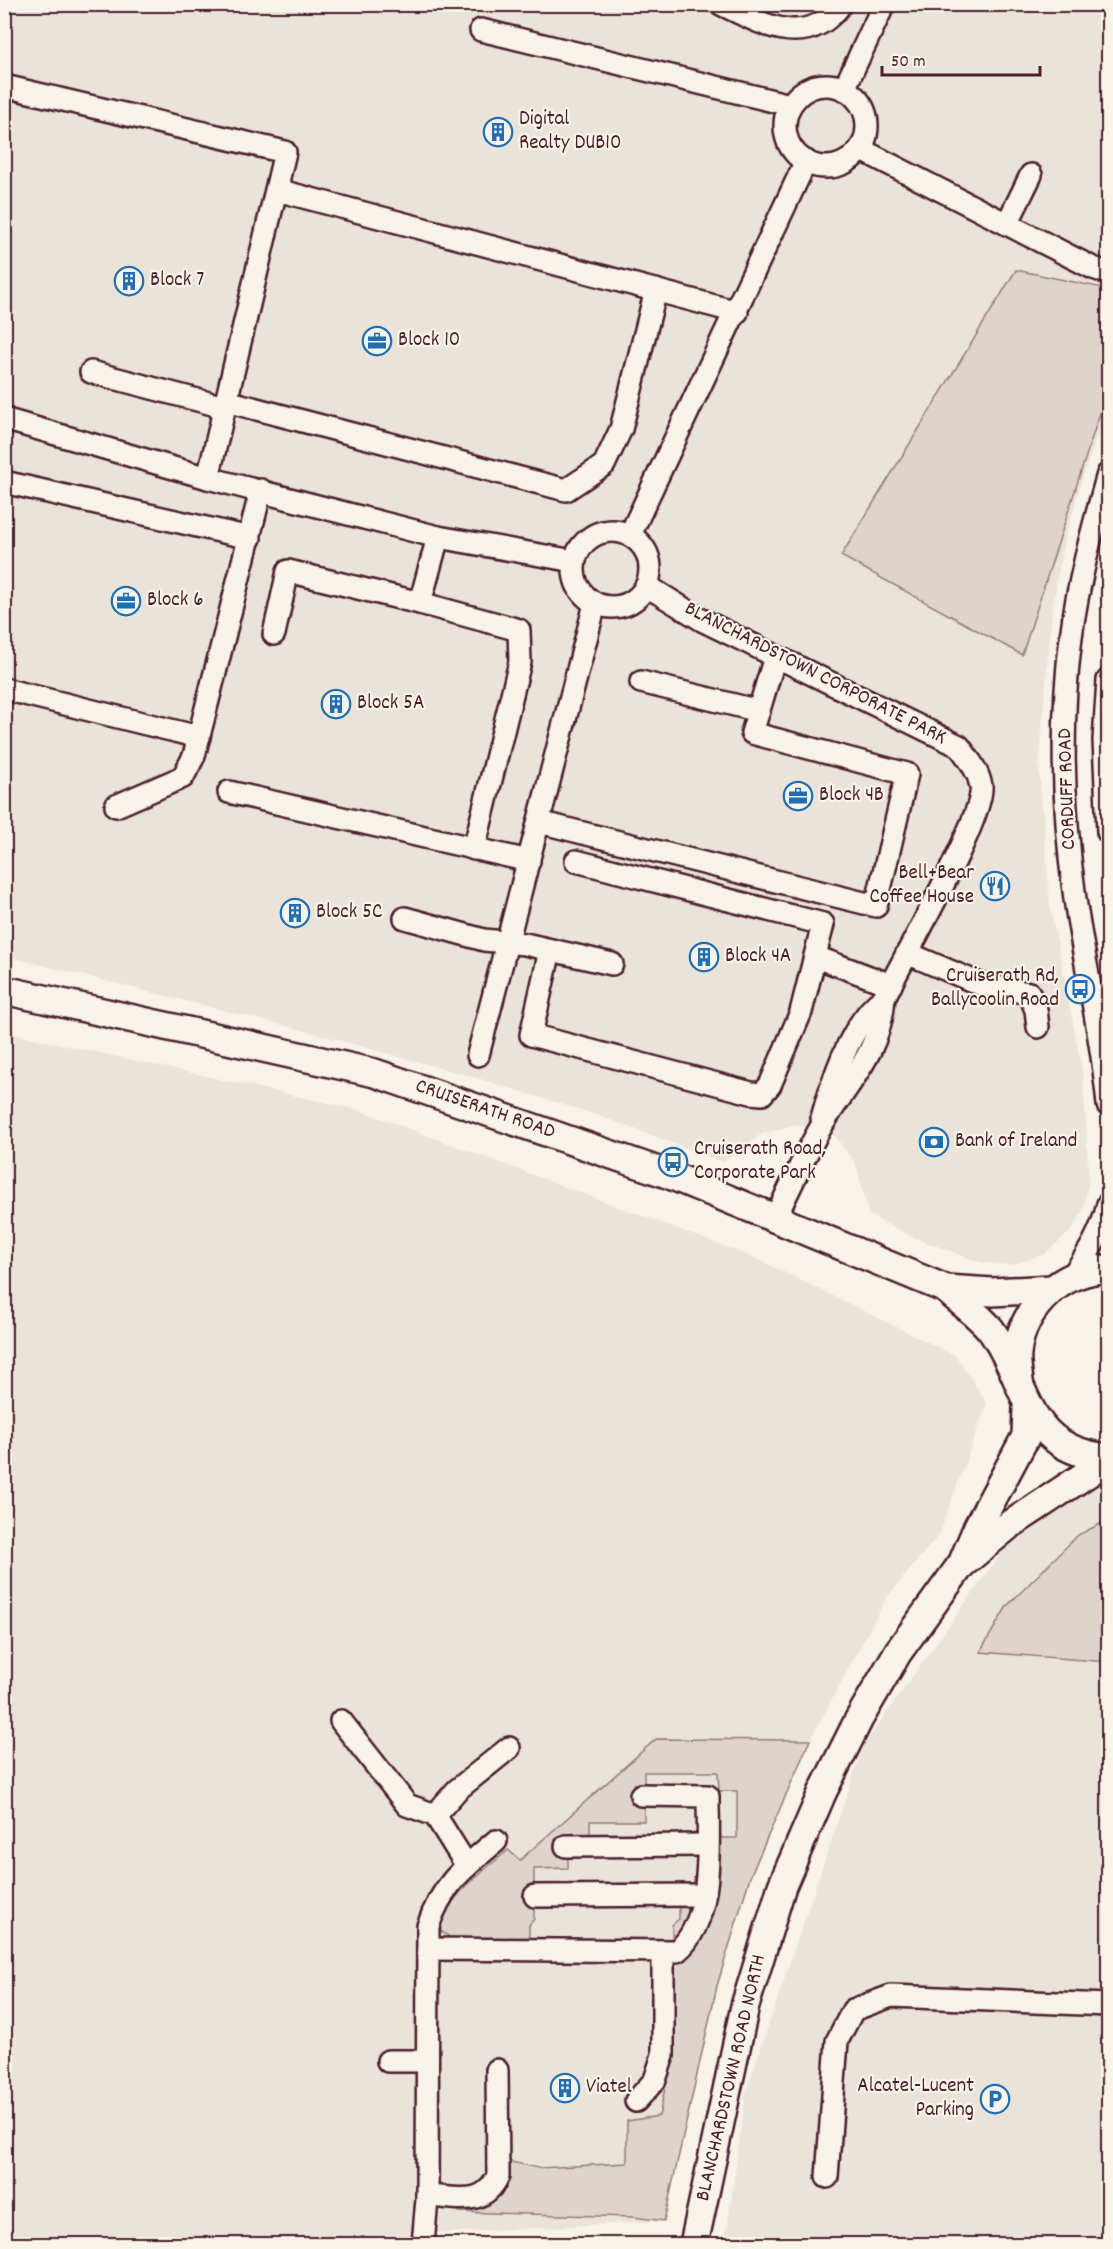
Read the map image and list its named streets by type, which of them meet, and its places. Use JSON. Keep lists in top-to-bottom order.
{
  "streets": {
    "main road": ["CRUISERATH ROAD", "BLANCHARDSTOWN ROAD NORTH"],
    "street": ["BLANCHARDSTOWN CORPORATE PARK", "CORDUFF ROAD"]
  },
  "crossings": [
    ["BLANCHARDSTOWN CORPORATE PARK", "CRUISERATH ROAD"],
    ["CRUISERATH ROAD", "BLANCHARDSTOWN ROAD NORTH"]
  ],
  "places": {
    "building": [
      "Digital Realty DUB10",
      "Block 7",
      "Block 5A",
      "Block 5C",
      "Block 4A",
      "Viatel"
    ],
    "office": ["Block 10", "Block 6", "Block 4B"],
    "restaurant": ["Bell+Bear Coffee House"],
    "bus stop": ["Cruiserath Rd, Ballycoolin Road", "Cruiserath Road, Corporate Park"],
    "bank": ["Bank of Ireland"],
    "parking": ["Alcatel-Lucent Parking"]
  },
  "scale_bar": "50 m"
}
